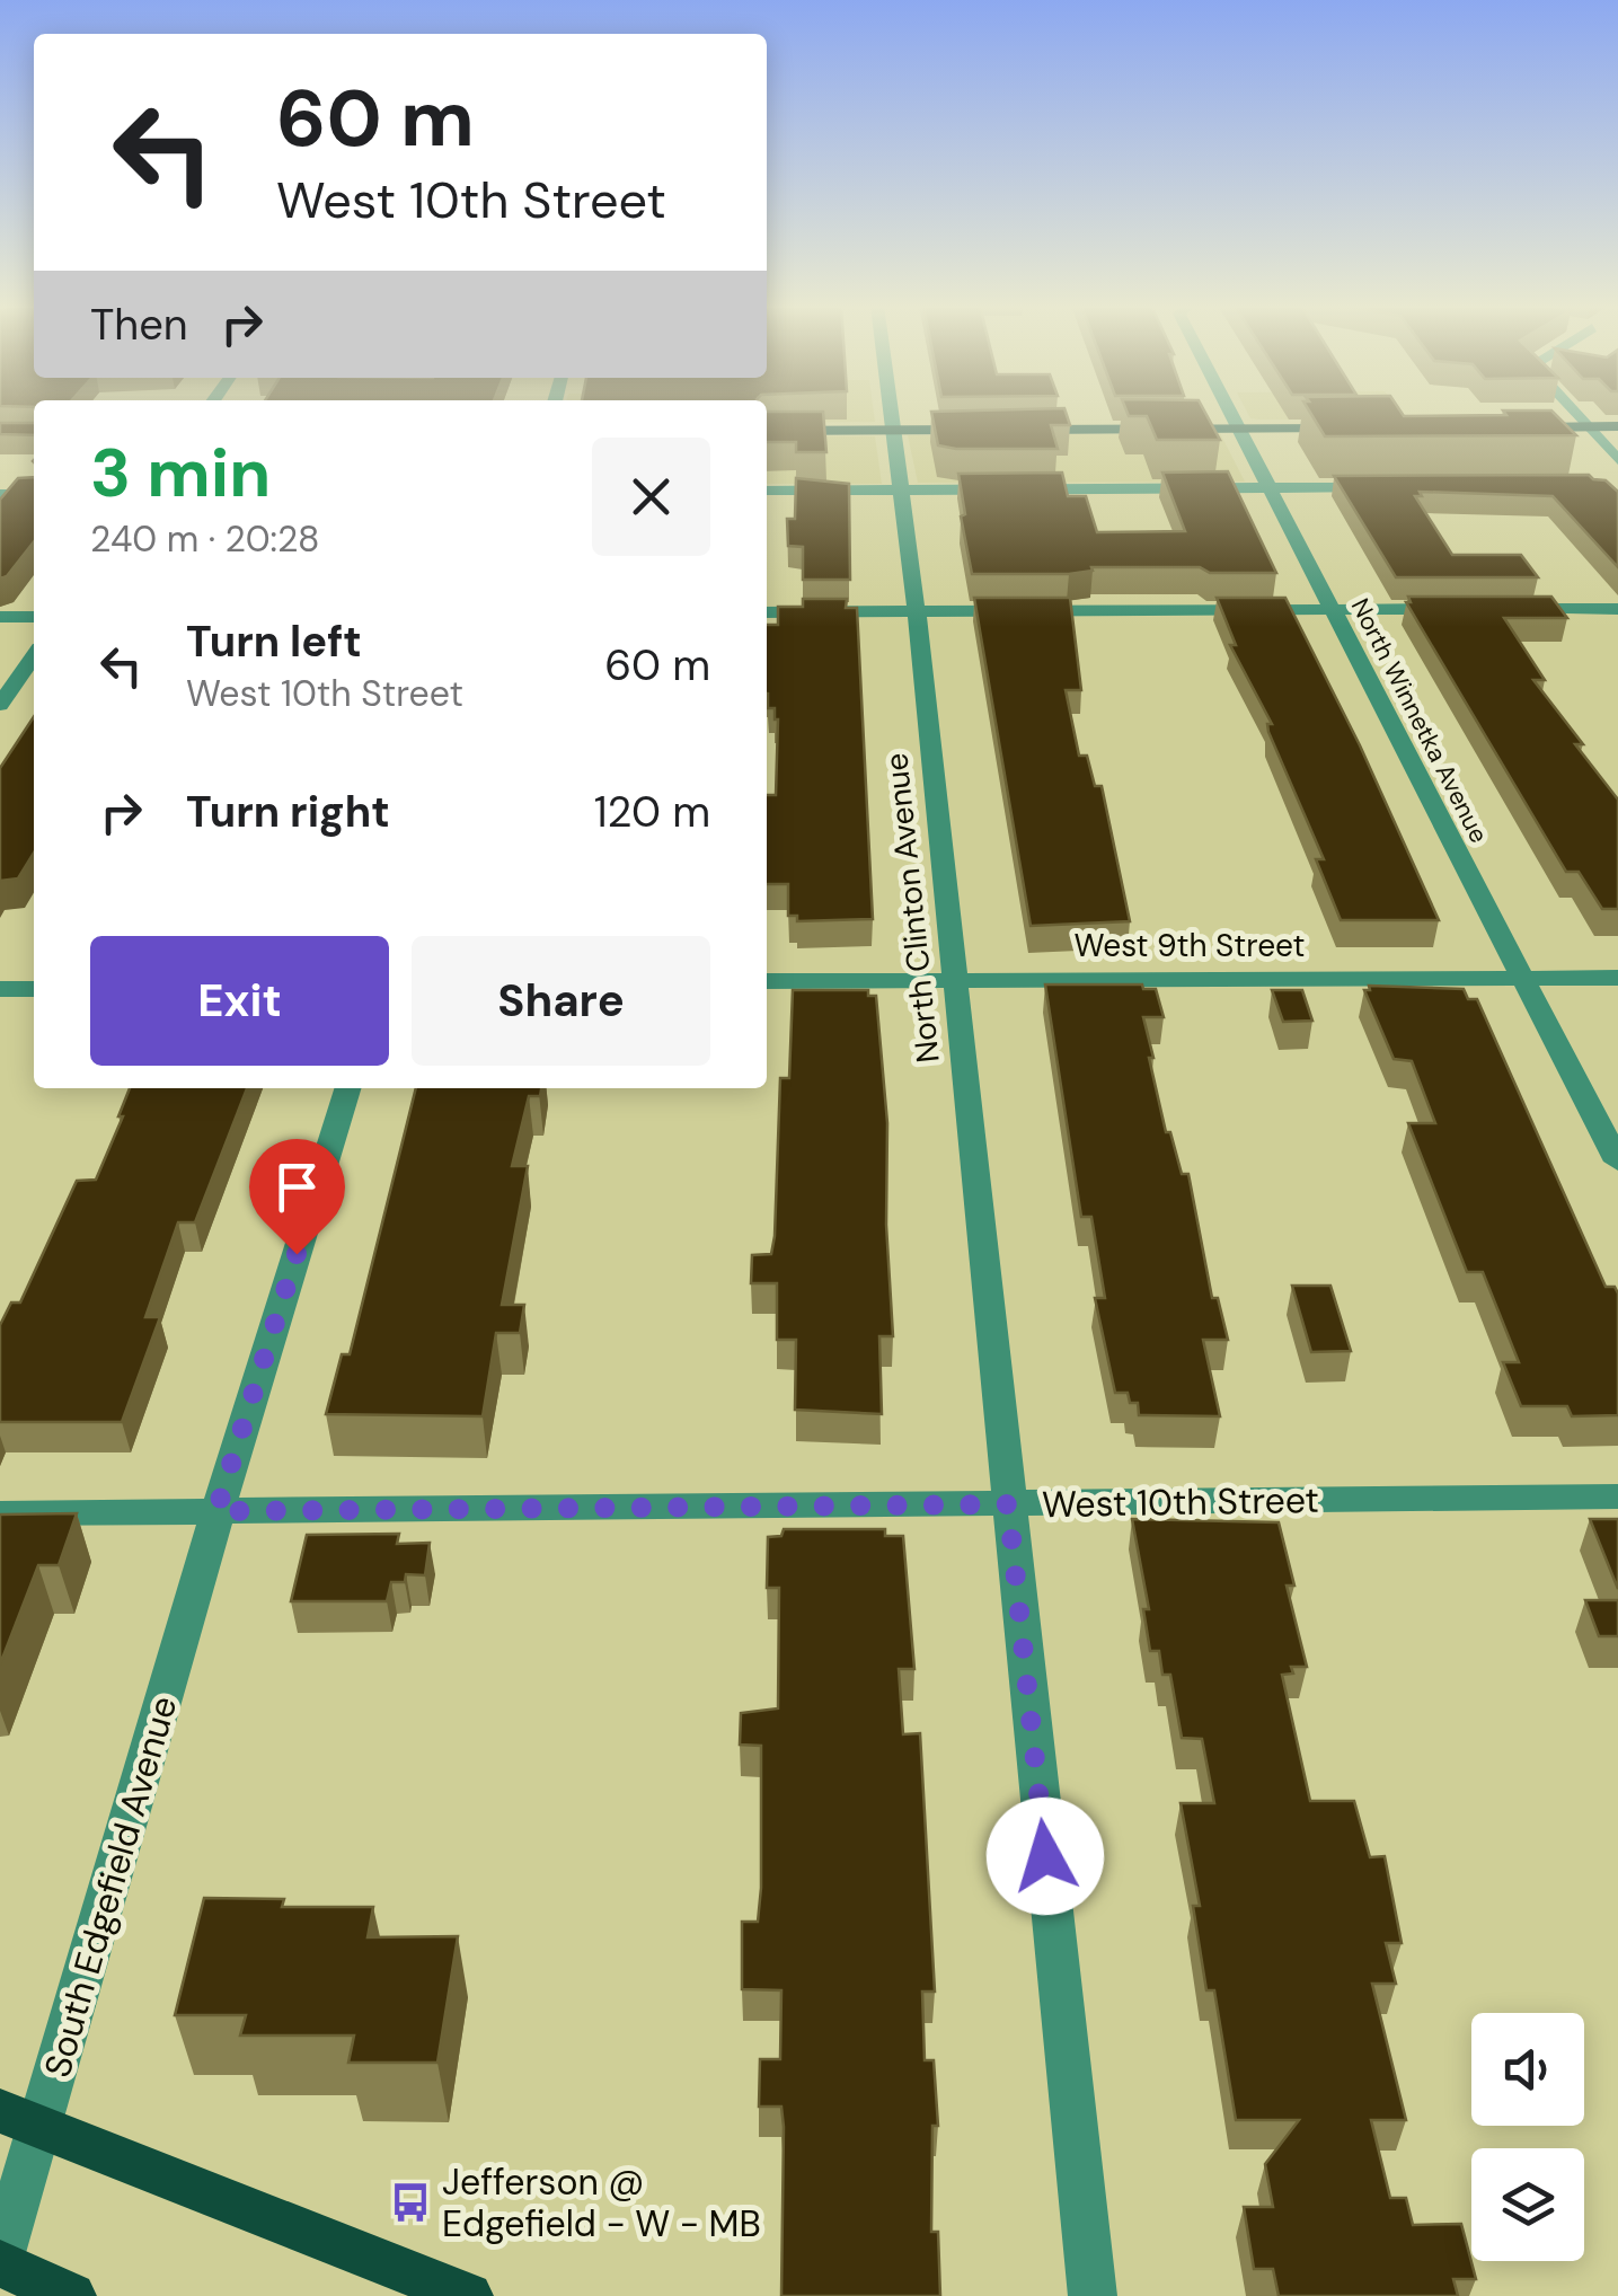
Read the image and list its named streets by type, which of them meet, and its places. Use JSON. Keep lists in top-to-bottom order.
{
  "streets": {
    "street": [
      "North Winnetka Avenue",
      "North Clinton Avenue",
      "West 9th Street",
      "West 10th Street",
      "South Edgefield Avenue"
    ]
  },
  "crossings": [
    ["North Winnetka Avenue", "West 9th Street"],
    ["North Clinton Avenue", "West 9th Street"],
    ["North Clinton Avenue", "West 10th Street"],
    ["West 10th Street", "South Edgefield Avenue"]
  ],
  "places": {
    "bus stop": ["Jefferson @ Edgefield - W - MB"]
  },
  "page": {
    "turn": ["60 m", "West 10th Street"],
    "then": "Then",
    "heading": ["3 min", "240 m · 20:28"],
    "list": [
      {
        "name": "Turn left",
        "note": "West 10th Street",
        "value": "60 m"
      },
      {
        "name": "Turn right",
        "value": "120 m"
      }
    ],
    "buttons": ["Exit", "Share"]
  }
}
